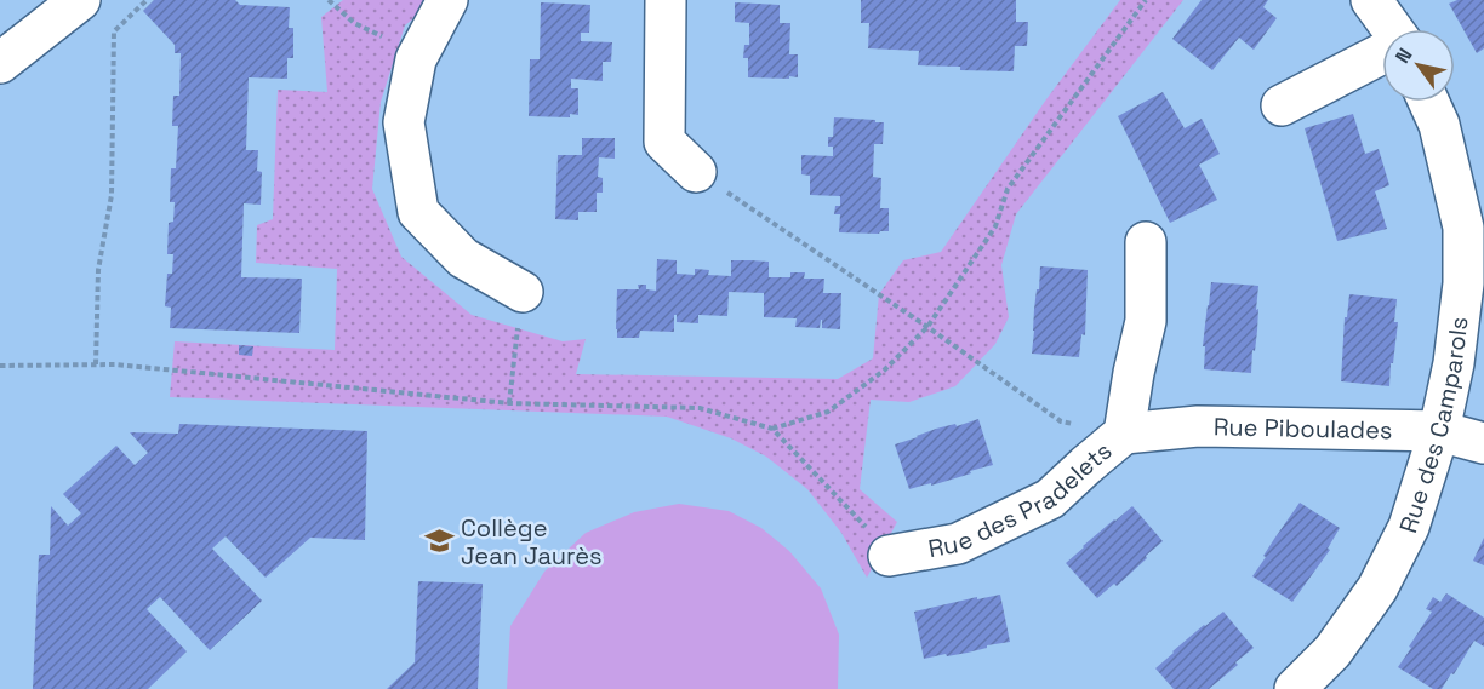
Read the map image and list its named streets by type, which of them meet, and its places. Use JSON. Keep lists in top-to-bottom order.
{
  "streets": {
    "street": ["Rue des Camparols", "Rue Piboulades", "Rue des Pradelets"]
  },
  "crossings": [
    ["Rue des Camparols", "Rue Piboulades"],
    ["Rue Piboulades", "Rue des Pradelets"]
  ],
  "places": {
    "school or university": ["Collège Jean Jaurès"]
  },
  "north": "top left"
}
